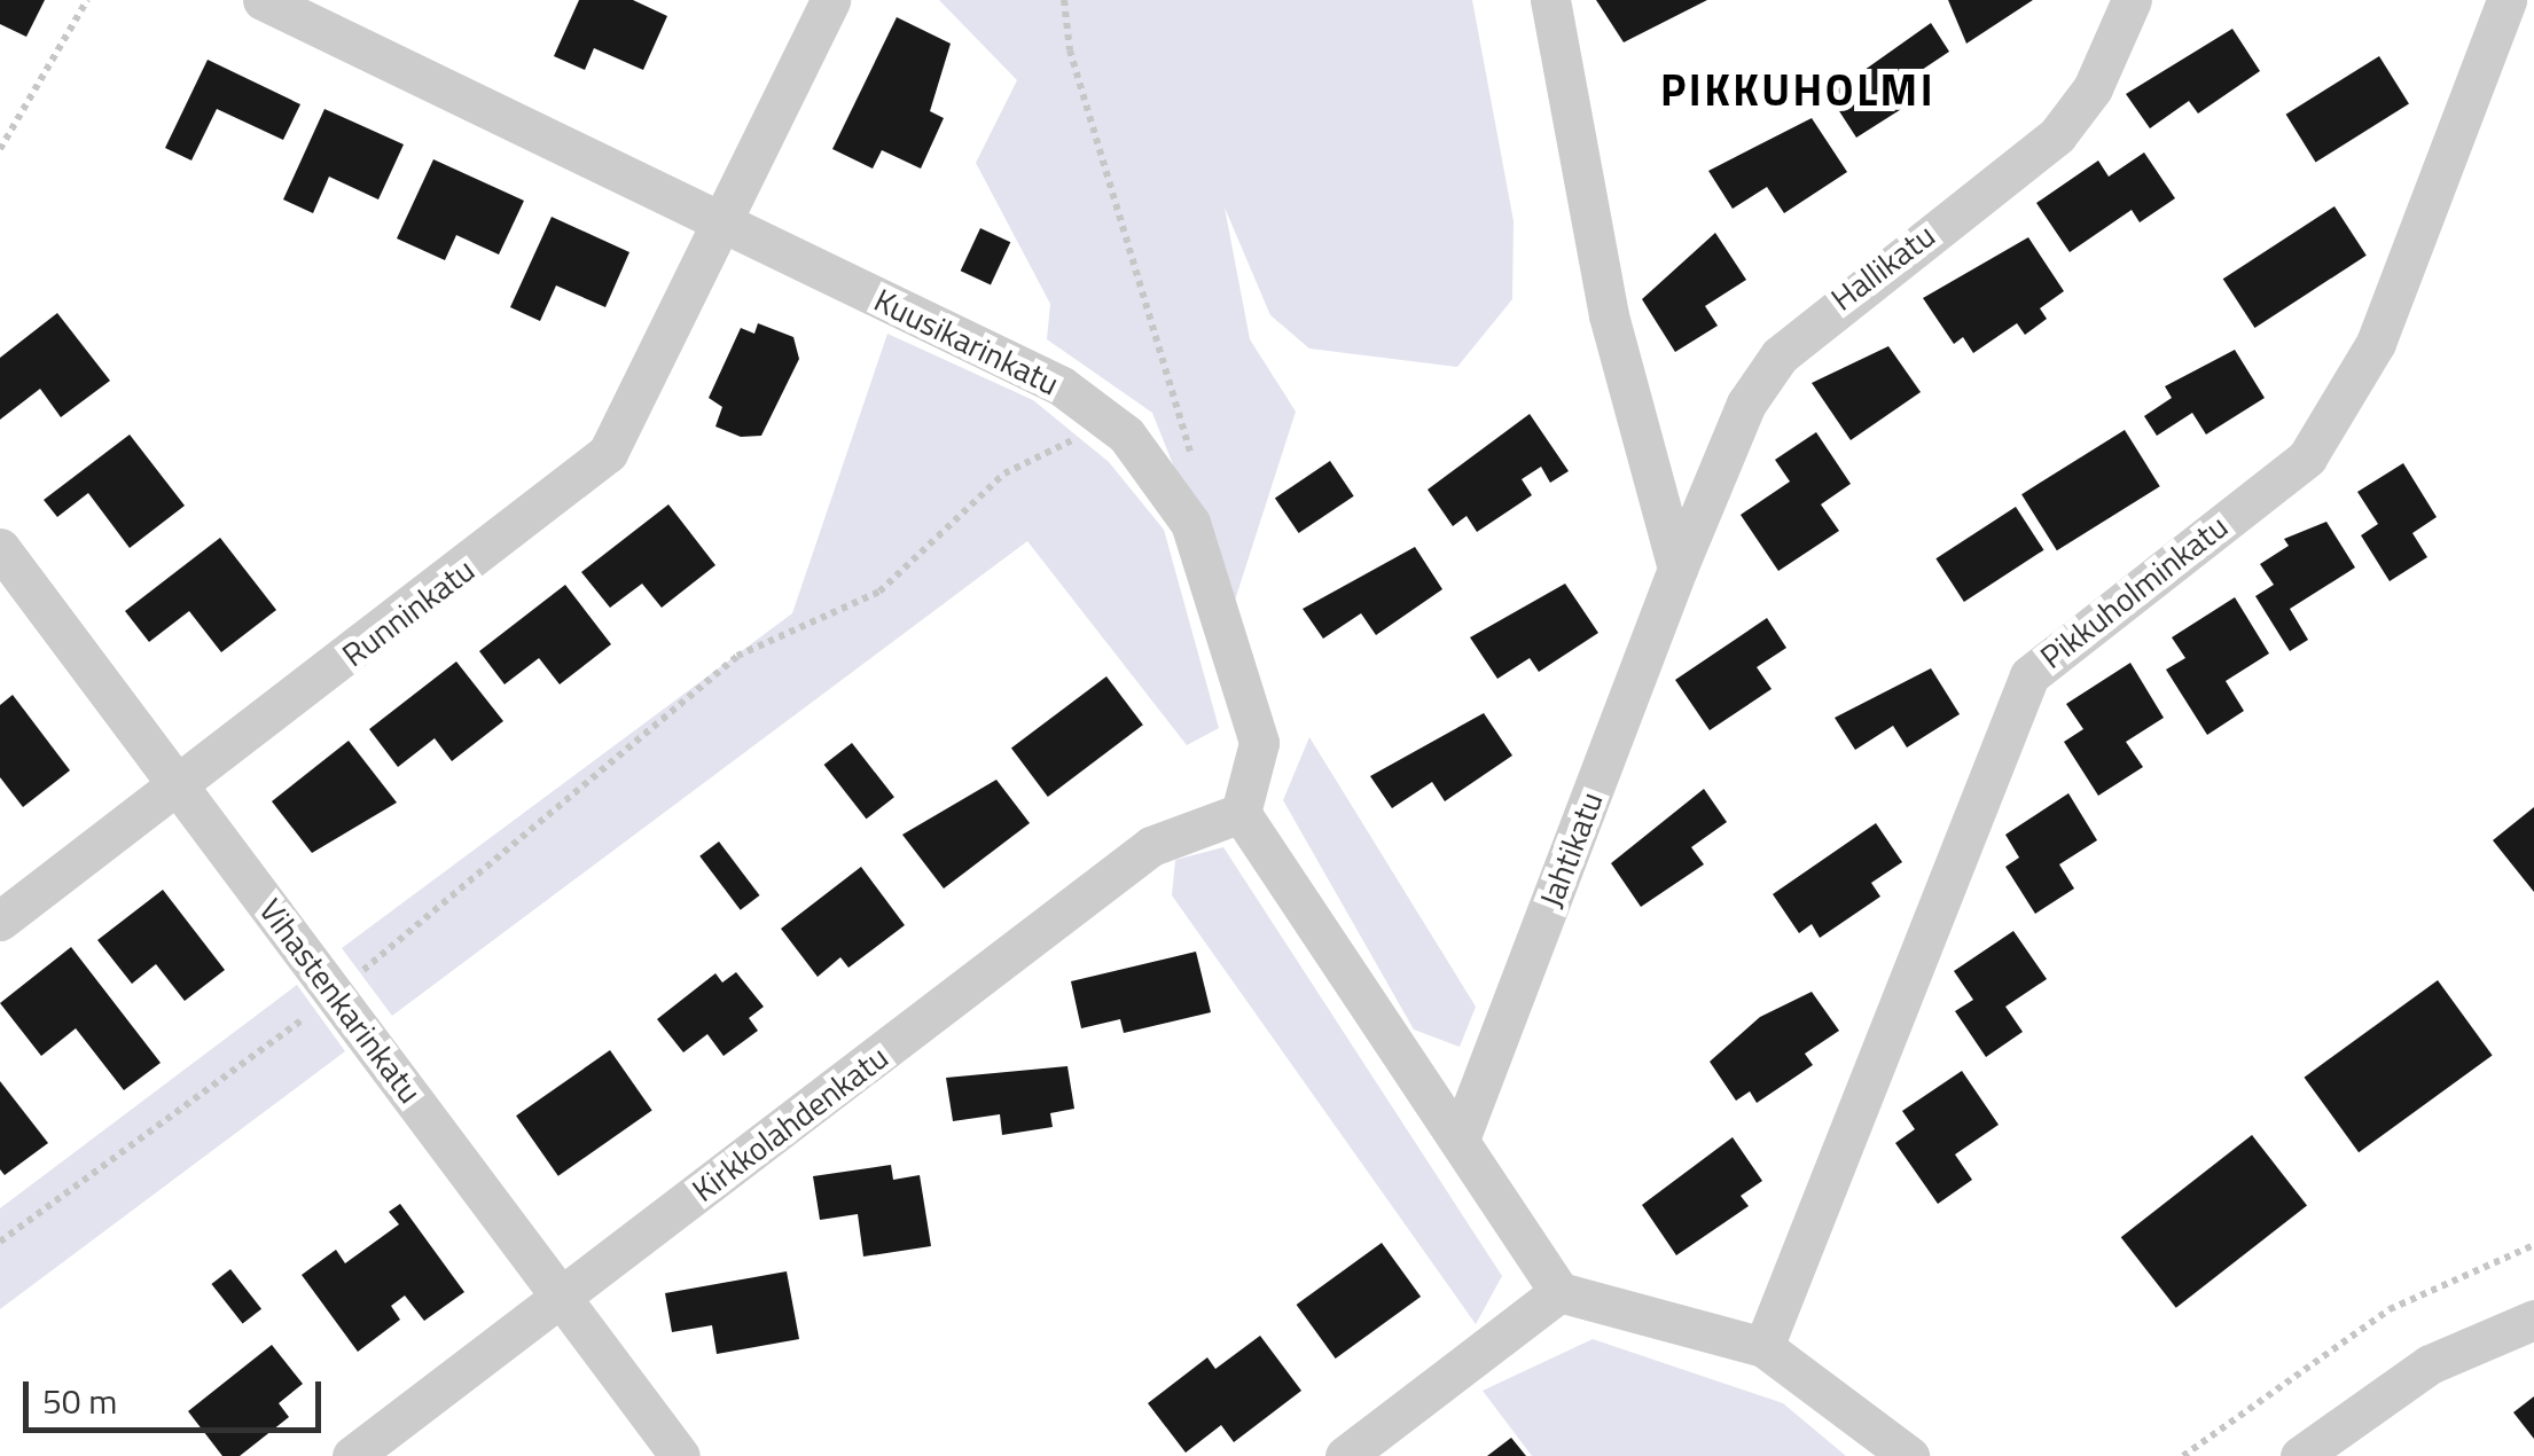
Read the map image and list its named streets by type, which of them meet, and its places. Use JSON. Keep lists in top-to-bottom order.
{
  "streets": {
    "street": [
      "Hallikatu",
      "Kuusikarinkatu",
      "Pikkuholminkatu",
      "Runninkatu",
      "Jahtikatu",
      "Vihastenkarinkatu",
      "Kirkkolahdenkatu"
    ]
  },
  "crossings": [
    ["Hallikatu", "Jahtikatu"],
    ["Kuusikarinkatu", "Runninkatu"],
    ["Kuusikarinkatu", "Kirkkolahdenkatu"],
    ["Runninkatu", "Vihastenkarinkatu"],
    ["Vihastenkarinkatu", "Kirkkolahdenkatu"]
  ],
  "districts": ["PIKKUHOLMI"],
  "scale_bar": "50 m"
}
